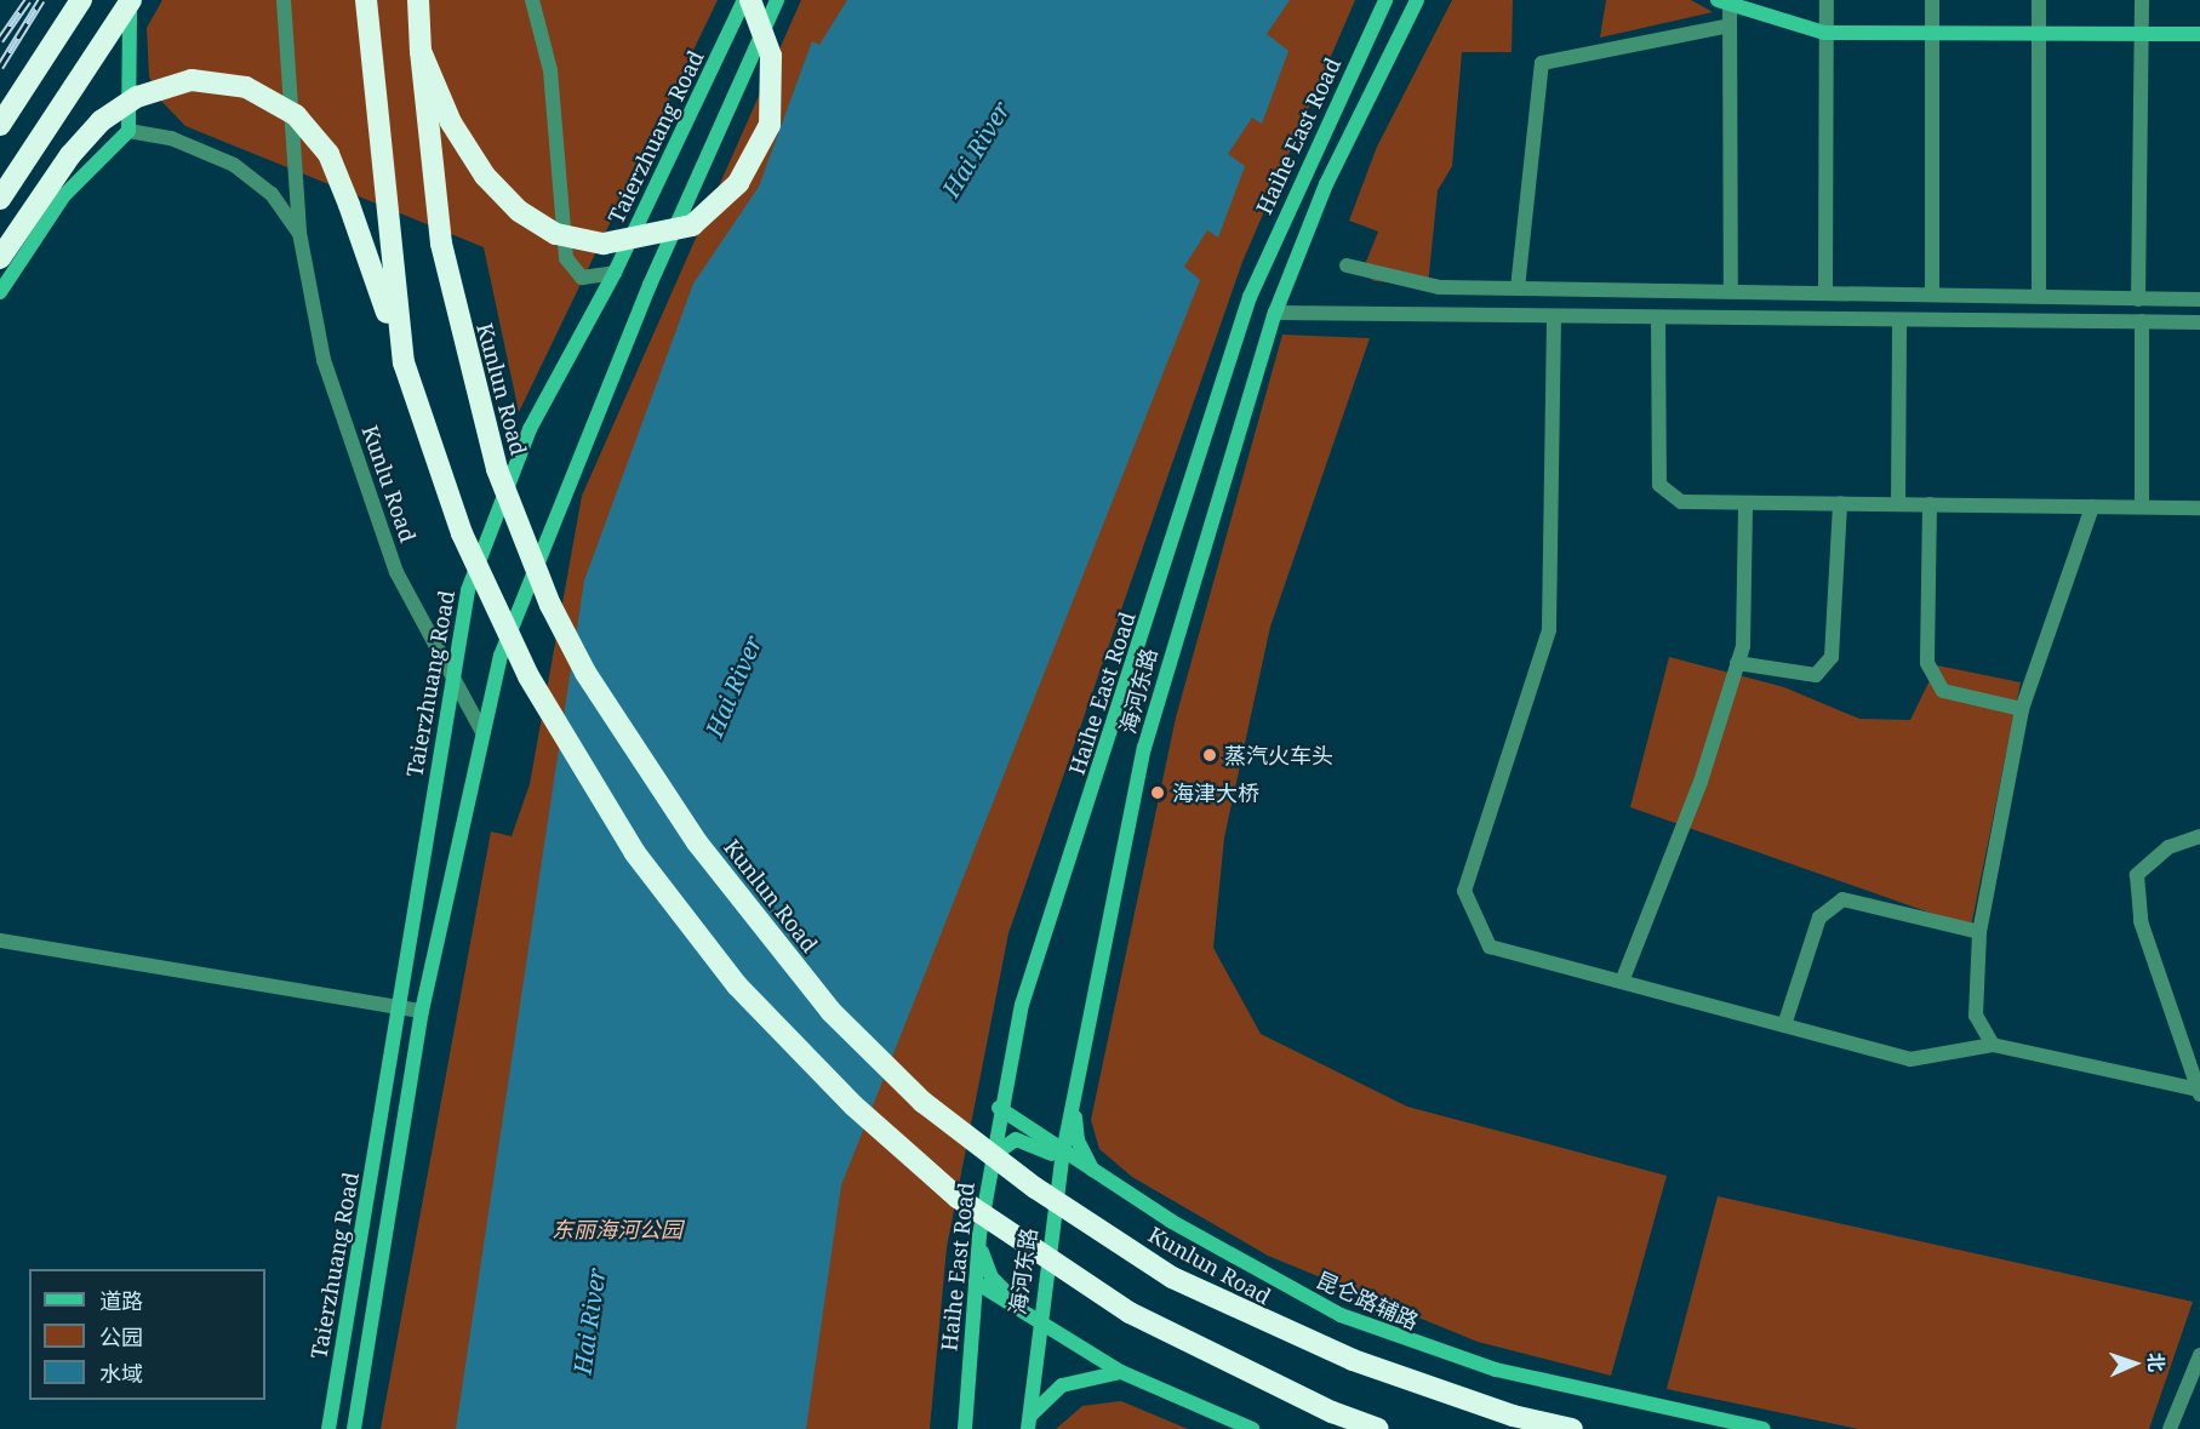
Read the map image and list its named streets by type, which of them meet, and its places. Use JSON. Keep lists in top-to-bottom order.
{
  "streets": {
    "highway": ["Kunlun Road"],
    "main road": [
      "Haihe East Road",
      "Taierzhuang Road",
      "海河东路",
      "昆仑路辅路"
    ],
    "street": ["Kunlu Road"]
  },
  "crossings": [
    ["Taierzhuang Road", "Kunlu Road"],
    ["海河东路", "昆仑路辅路"]
  ],
  "water": ["Hai River"],
  "parks": ["东丽海河公园"],
  "places": ["蒸汽火车头", "海津大桥"],
  "legend": ["道路", "公园", "水域"],
  "north": "right"
}
